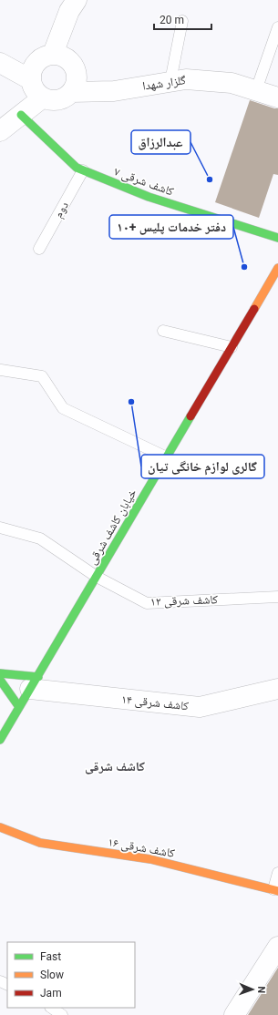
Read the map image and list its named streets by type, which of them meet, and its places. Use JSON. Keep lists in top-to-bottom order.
{
  "streets": {
    "main road": ["کاشف شرقی ۷", "خیابان کاشف شرقی", "کاشف شرقی ۱۶"],
    "street": ["گلزار شهدا", "کاشف شرقی ۱۴"],
    "lane": ["دوم", "کاشف شرقی ۱۲"]
  },
  "crossings": [
    ["کاشف شرقی ۷", "دوم"],
    ["خیابان کاشف شرقی", "کاشف شرقی ۱۲"],
    ["خیابان کاشف شرقی", "کاشف شرقی ۱۴"]
  ],
  "districts": ["کاشف شرقی"],
  "places": ["عبدالرزاق", "دفتر خدمات پلیس +۱۰", "گالری لوازم خانگی تیان"],
  "legend": ["Fast", "Slow", "Jam"],
  "scale_bar": "20 m",
  "north": "right"
}
